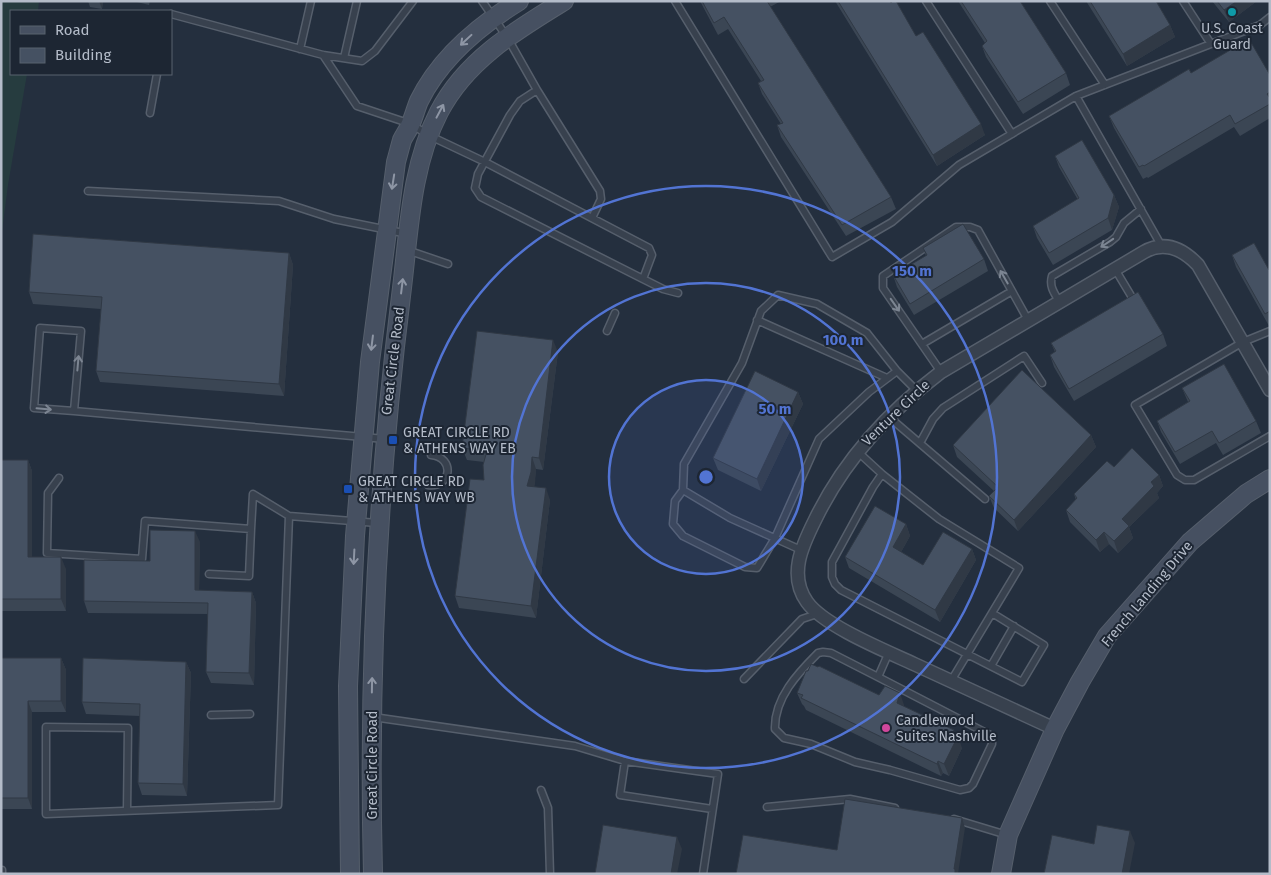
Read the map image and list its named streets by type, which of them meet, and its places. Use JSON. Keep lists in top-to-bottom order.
{
  "streets": {
    "street": ["Great Circle Road", "Venture Circle", "French Landing Drive"]
  },
  "crossings": [
    ["Venture Circle", "French Landing Drive"]
  ],
  "places": {
    "other": ["U.S. Coast Guard", "Candlewood Suites Nashville"],
    "transit": ["GREAT CIRCLE RD & ATHENS WAY EB", "GREAT CIRCLE RD & ATHENS WAY WB"]
  },
  "legend": ["Road", "Building"],
  "rings": ["150 m", "100 m", "50 m"]
}
